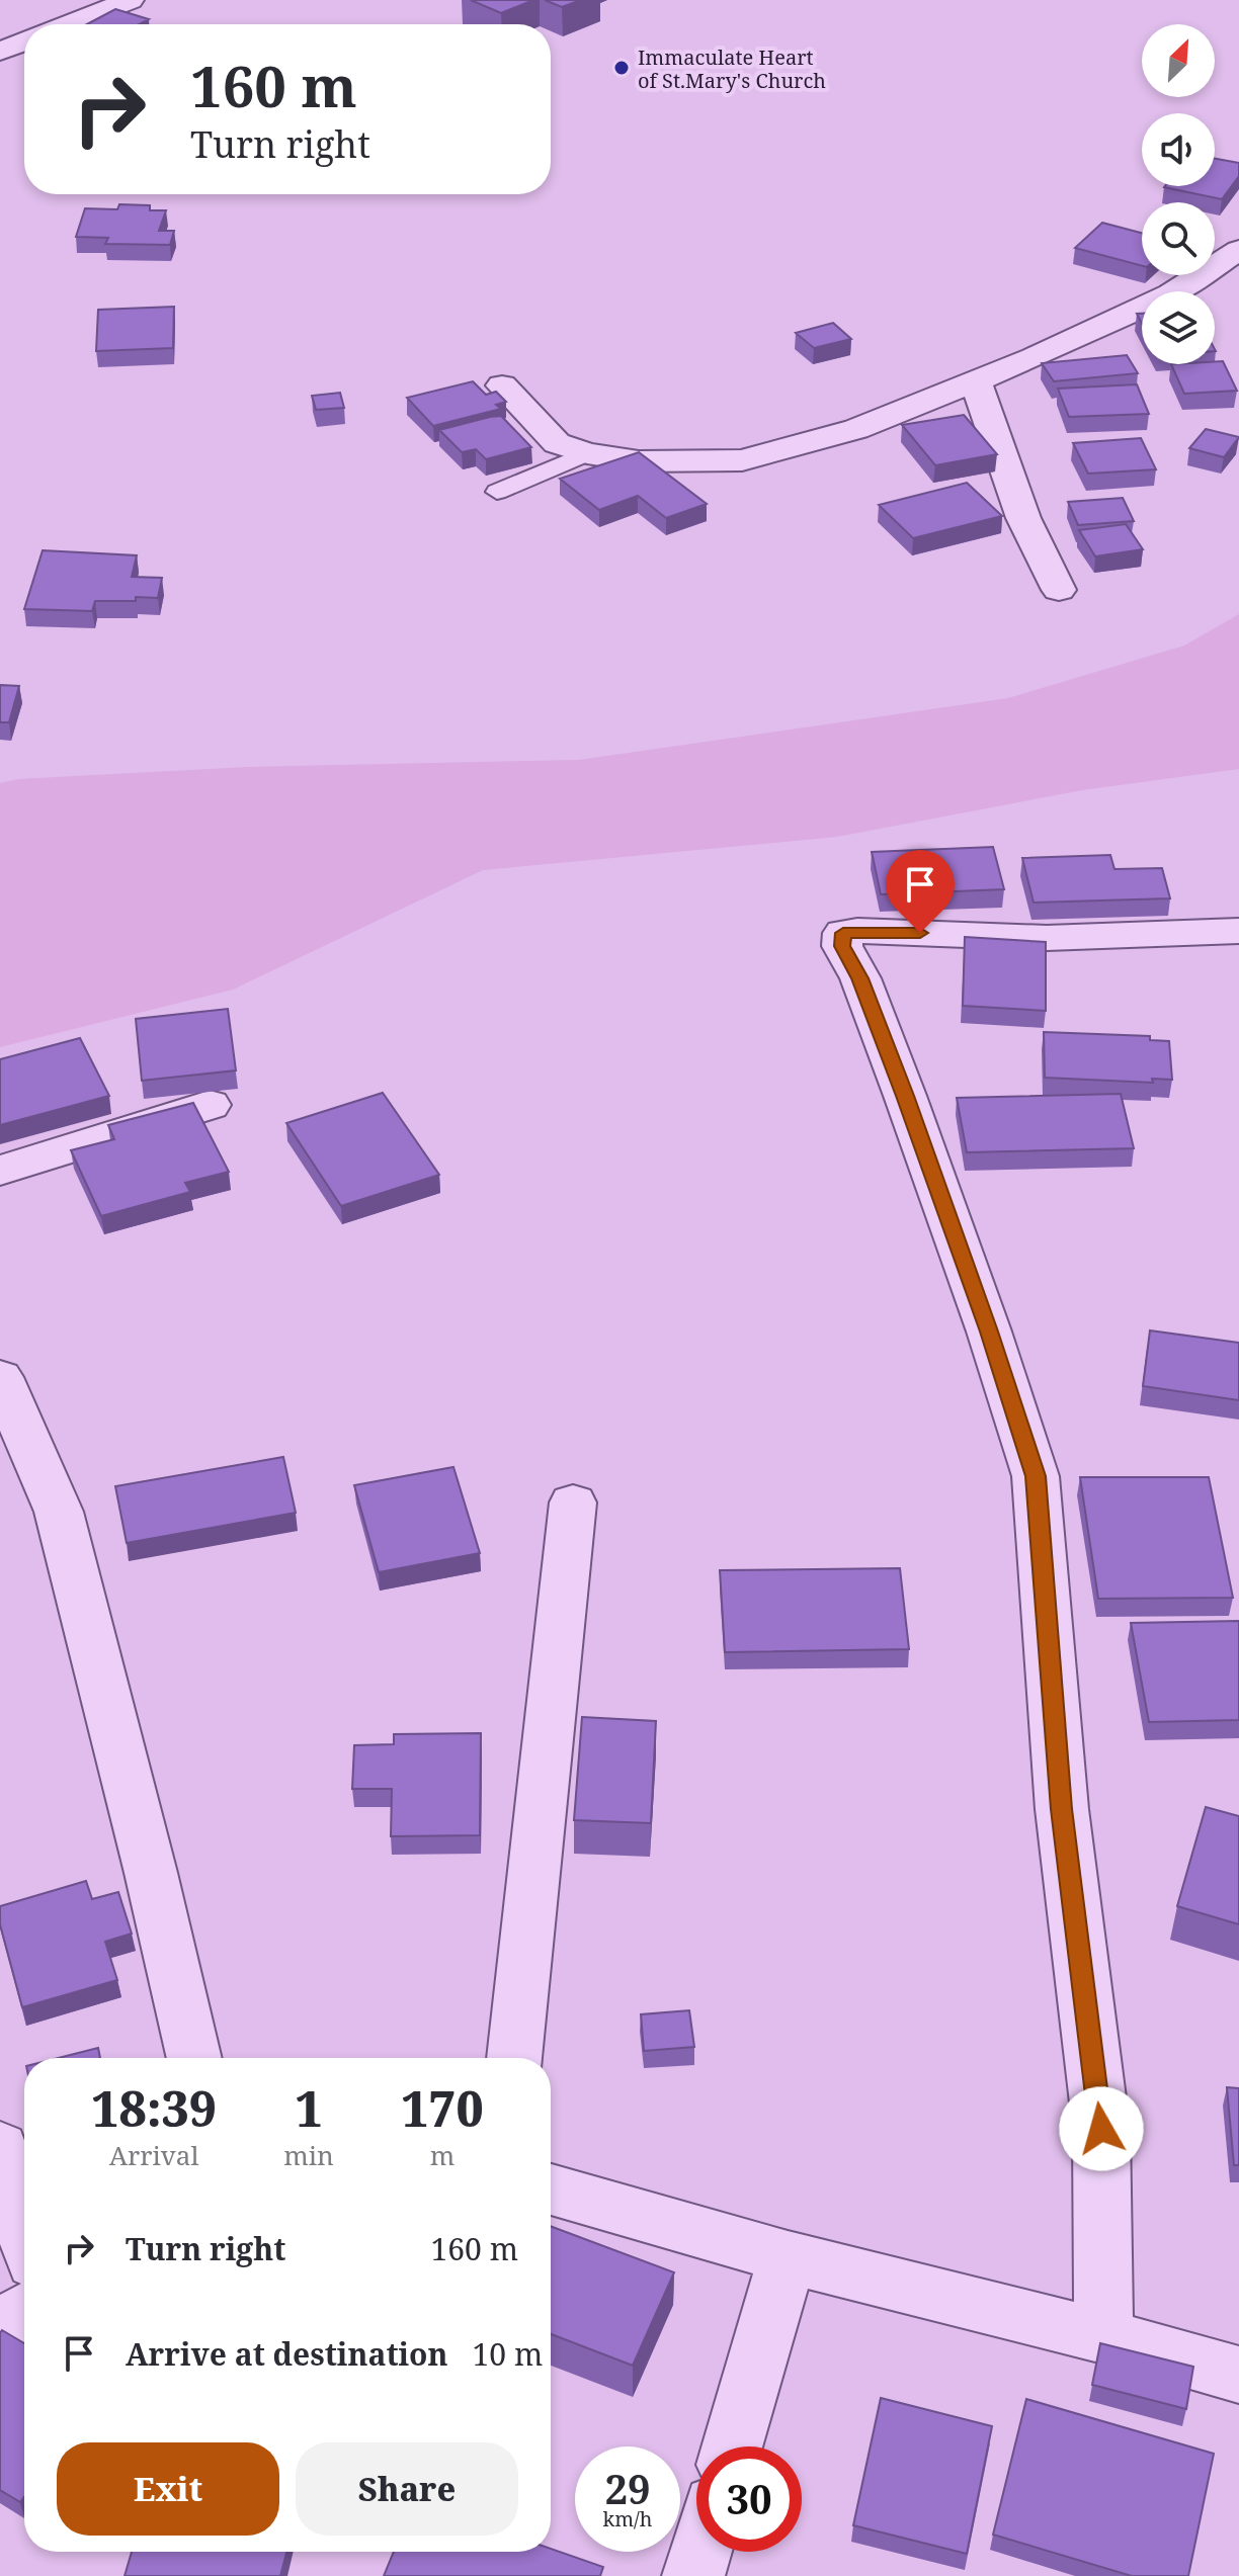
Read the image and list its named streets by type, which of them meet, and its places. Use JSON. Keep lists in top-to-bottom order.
{
  "places": ["Immaculate Heart of St.Mary's Church"],
  "north": "top right",
  "page": {
    "turn": ["160 m", "Turn right"],
    "eta": [
      "18:39",
      "Arrival",
      "1",
      "min",
      "170",
      "m"
    ],
    "list": [
      {
        "name": "Turn right",
        "value": "160 m"
      },
      {
        "name": "Arrive at destination",
        "value": "10 m"
      }
    ],
    "buttons": ["Exit", "Share"],
    "speed": "29 km/h",
    "limit": "30"
  }
}
